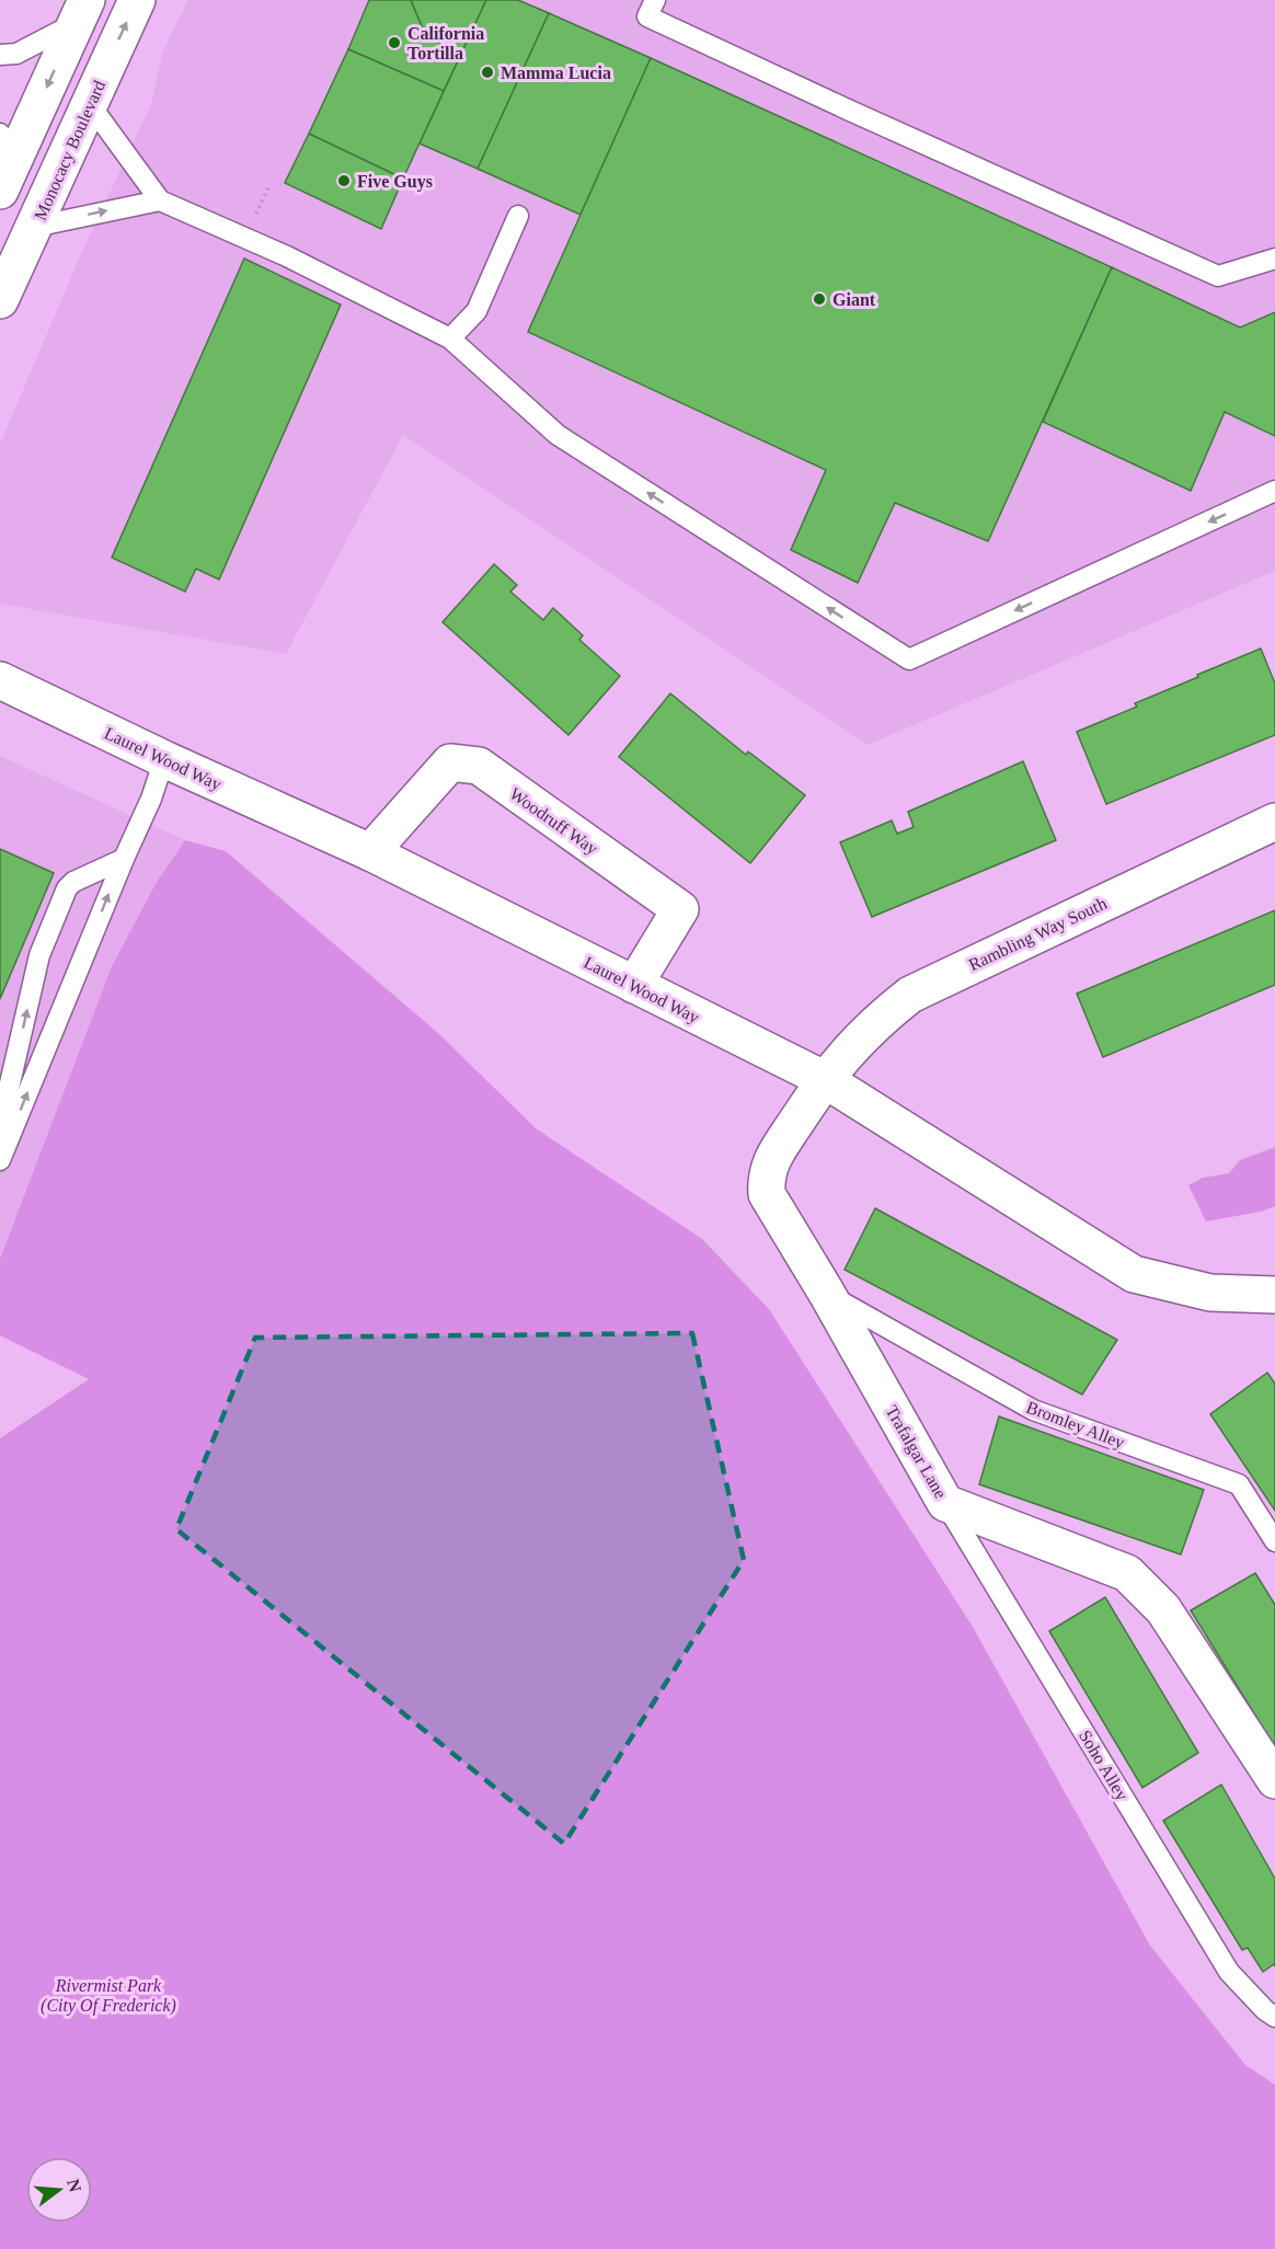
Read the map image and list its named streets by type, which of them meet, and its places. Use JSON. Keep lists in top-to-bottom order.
{
  "streets": {
    "street": [
      "Monocacy Boulevard",
      "Laurel Wood Way",
      "Woodruff Way",
      "Rambling Way South",
      "Trafalgar Lane"
    ],
    "lane": ["Bromley Alley", "Soho Alley"]
  },
  "crossings": [
    ["Laurel Wood Way", "Woodruff Way"],
    ["Laurel Wood Way", "Rambling Way South"],
    ["Laurel Wood Way", "Trafalgar Lane"],
    ["Rambling Way South", "Trafalgar Lane"],
    ["Bromley Alley", "Trafalgar Lane"],
    ["Trafalgar Lane", "Soho Alley"]
  ],
  "parks": ["Rivermist Park (City Of Frederick)"],
  "places": [
    "California Tortilla",
    "Mamma Lucia",
    "Five Guys",
    "Giant"
  ],
  "north": "right"
}
